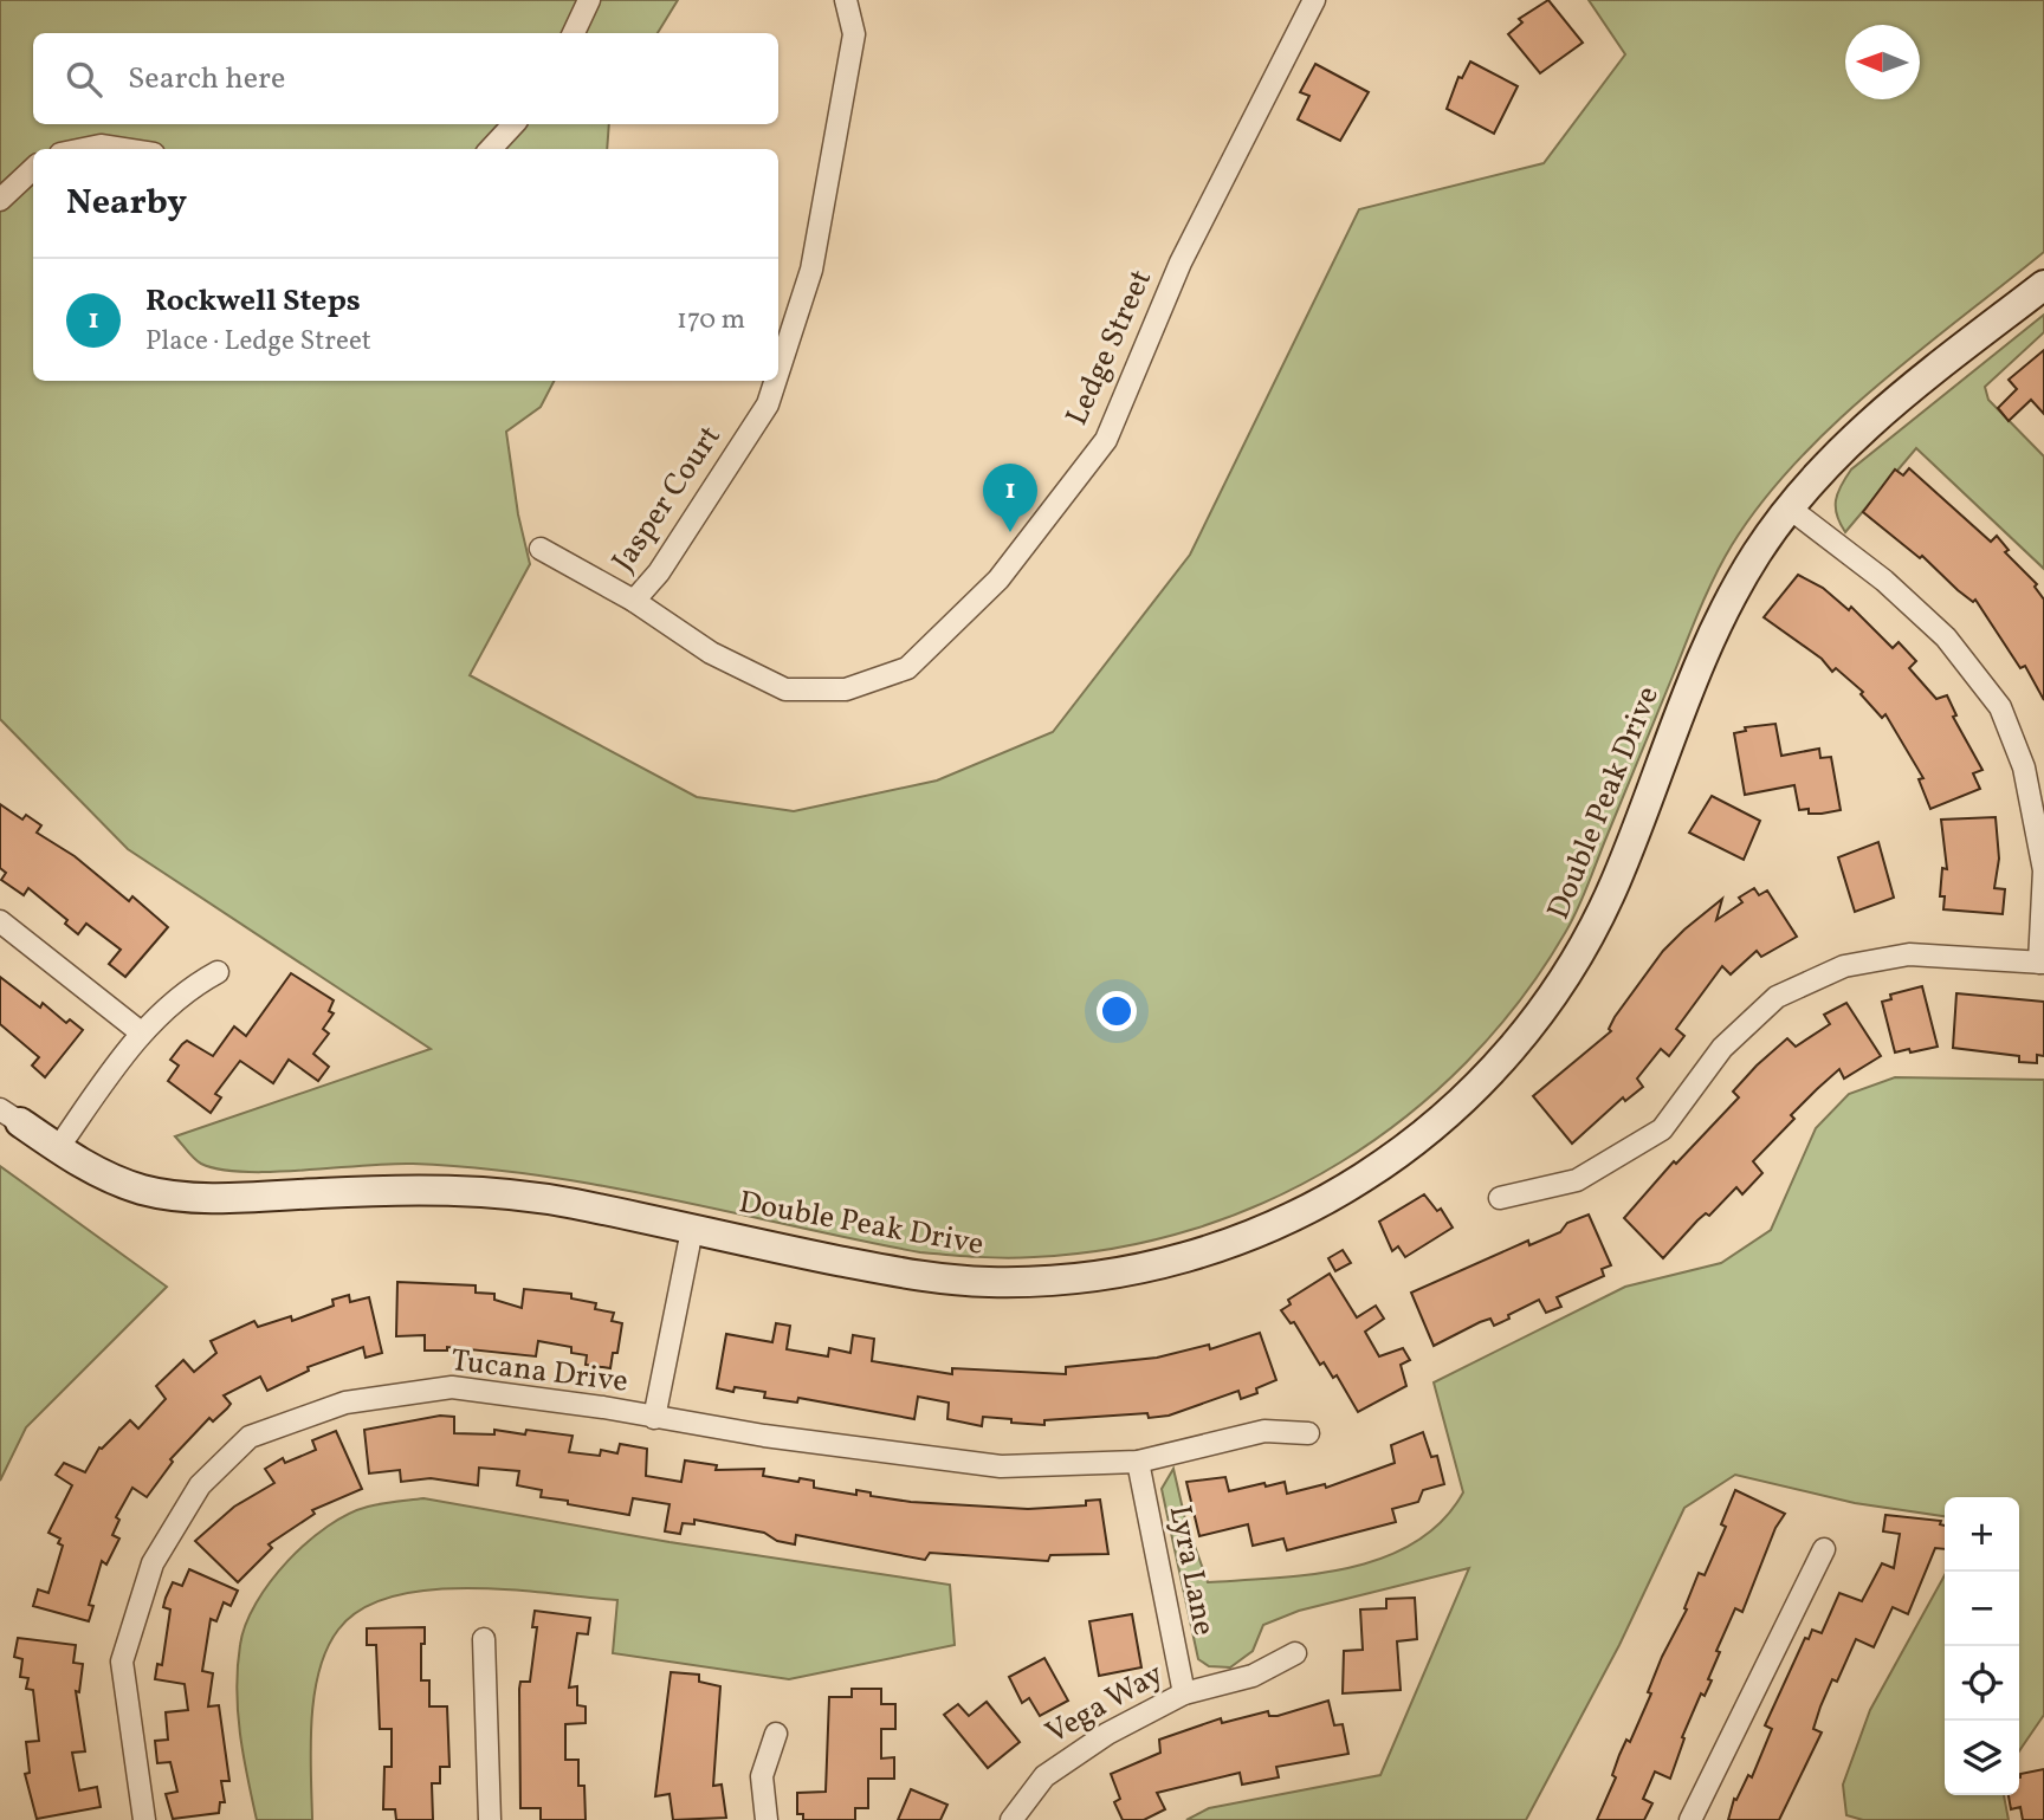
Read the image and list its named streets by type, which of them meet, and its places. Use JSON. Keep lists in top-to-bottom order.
{
  "streets": {
    "street": [
      "Ledge Street",
      "Jasper Court",
      "Double Peak Drive",
      "Tucana Drive",
      "Lyra Lane",
      "Vega Way"
    ]
  },
  "crossings": [
    ["Ledge Street", "Jasper Court"],
    ["Double Peak Drive", "Tucana Drive"],
    ["Tucana Drive", "Lyra Lane"],
    ["Lyra Lane", "Vega Way"]
  ],
  "north": "left",
  "page": {
    "search": "Search here",
    "heading": "Nearby",
    "list": [
      {
        "mark": "1",
        "name": "Rockwell Steps",
        "note": "Place · Ledge Street",
        "value": "170 m"
      }
    ],
    "pins": "1",
    "map_buttons": ["+", "−"]
  }
}
